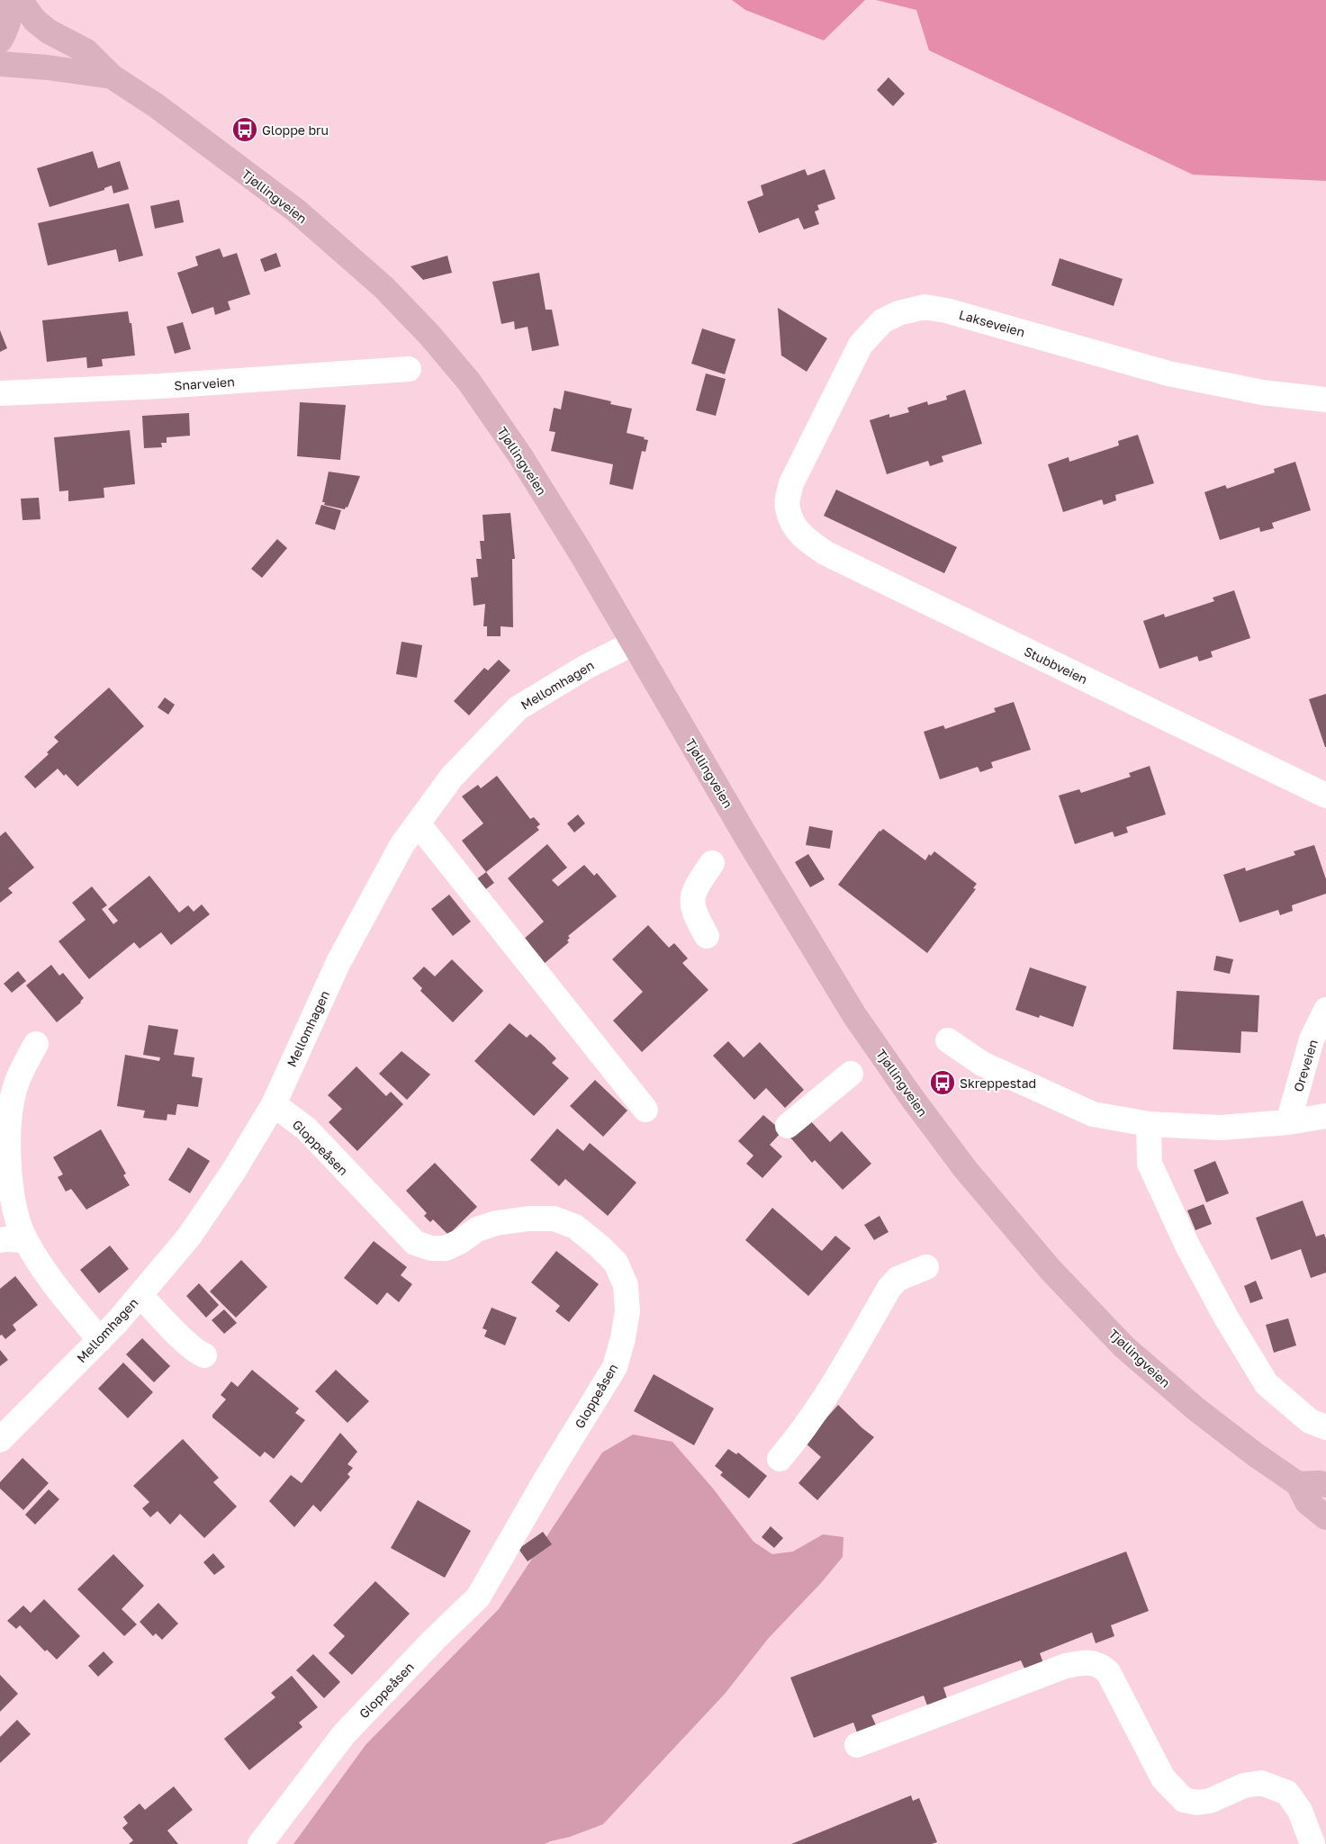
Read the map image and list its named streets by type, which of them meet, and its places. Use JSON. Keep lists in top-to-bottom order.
{
  "streets": {
    "main road": ["Tjøllingveien"],
    "street": [
      "Lakseveien",
      "Snarveien",
      "Stubbveien",
      "Mellomhagen",
      "Oreveien",
      "Gloppeåsen"
    ]
  },
  "crossings": [
    ["Tjøllingveien", "Mellomhagen"],
    ["Lakseveien", "Stubbveien"],
    ["Mellomhagen", "Gloppeåsen"]
  ],
  "places": {
    "bus stop": ["Gloppe bru", "Skreppestad"]
  }
}
